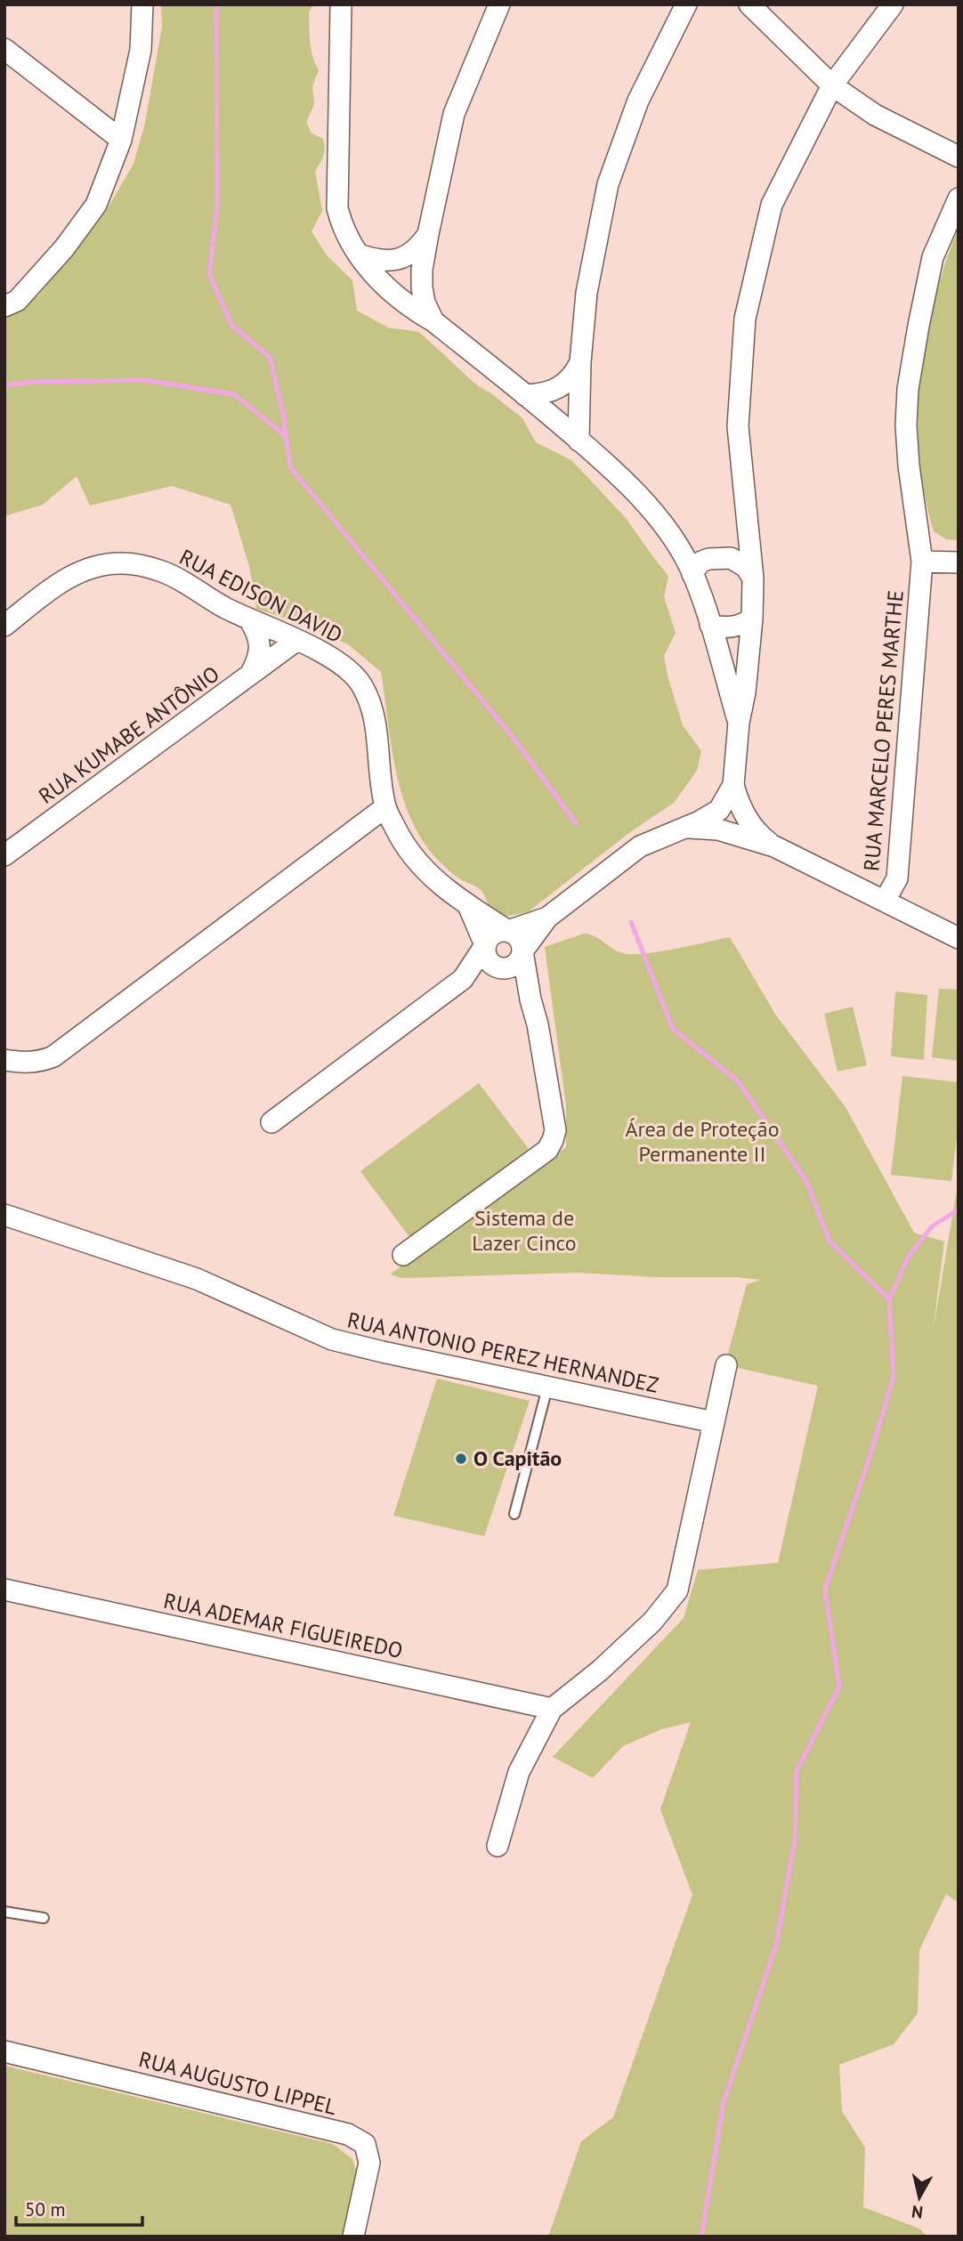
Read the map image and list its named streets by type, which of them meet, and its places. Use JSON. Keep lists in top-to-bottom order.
{
  "streets": {
    "street": [
      "RUA EDISON DAVID",
      "RUA MARCELO PERES MARTHE",
      "RUA KUMABE ANTÔNIO",
      "RUA ANTONIO PEREZ HERNANDEZ",
      "RUA ADEMAR FIGUEIREDO",
      "RUA AUGUSTO LIPPEL"
    ]
  },
  "crossings": [
    ["RUA EDISON DAVID", "RUA KUMABE ANTÔNIO"]
  ],
  "parks": ["Área de Proteção Permanente II", "Sistema de Lazer Cinco"],
  "places": ["O Capitão"],
  "scale_bar": "50 m",
  "north": "bottom"
}
